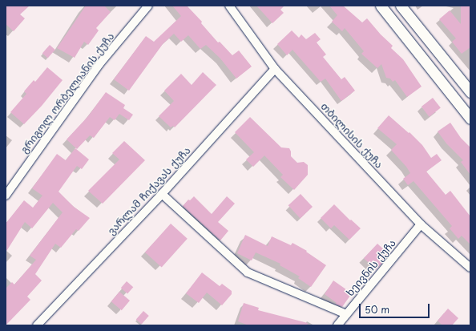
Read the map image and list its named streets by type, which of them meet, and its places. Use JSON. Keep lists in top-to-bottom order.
{
  "streets": {
    "street": [
      "გრიგოლ ორბელიანის ქუჩა",
      "თბილისის ქუჩა",
      "ვარლამ ჩიქავას ქუჩა",
      "ხეივნის ქუჩა"
    ]
  },
  "crossings": [
    ["თბილისის ქუჩა", "ვარლამ ჩიქავას ქუჩა"],
    ["თბილისის ქუჩა", "ხეივნის ქუჩა"]
  ],
  "scale_bar": "50 m"
}
